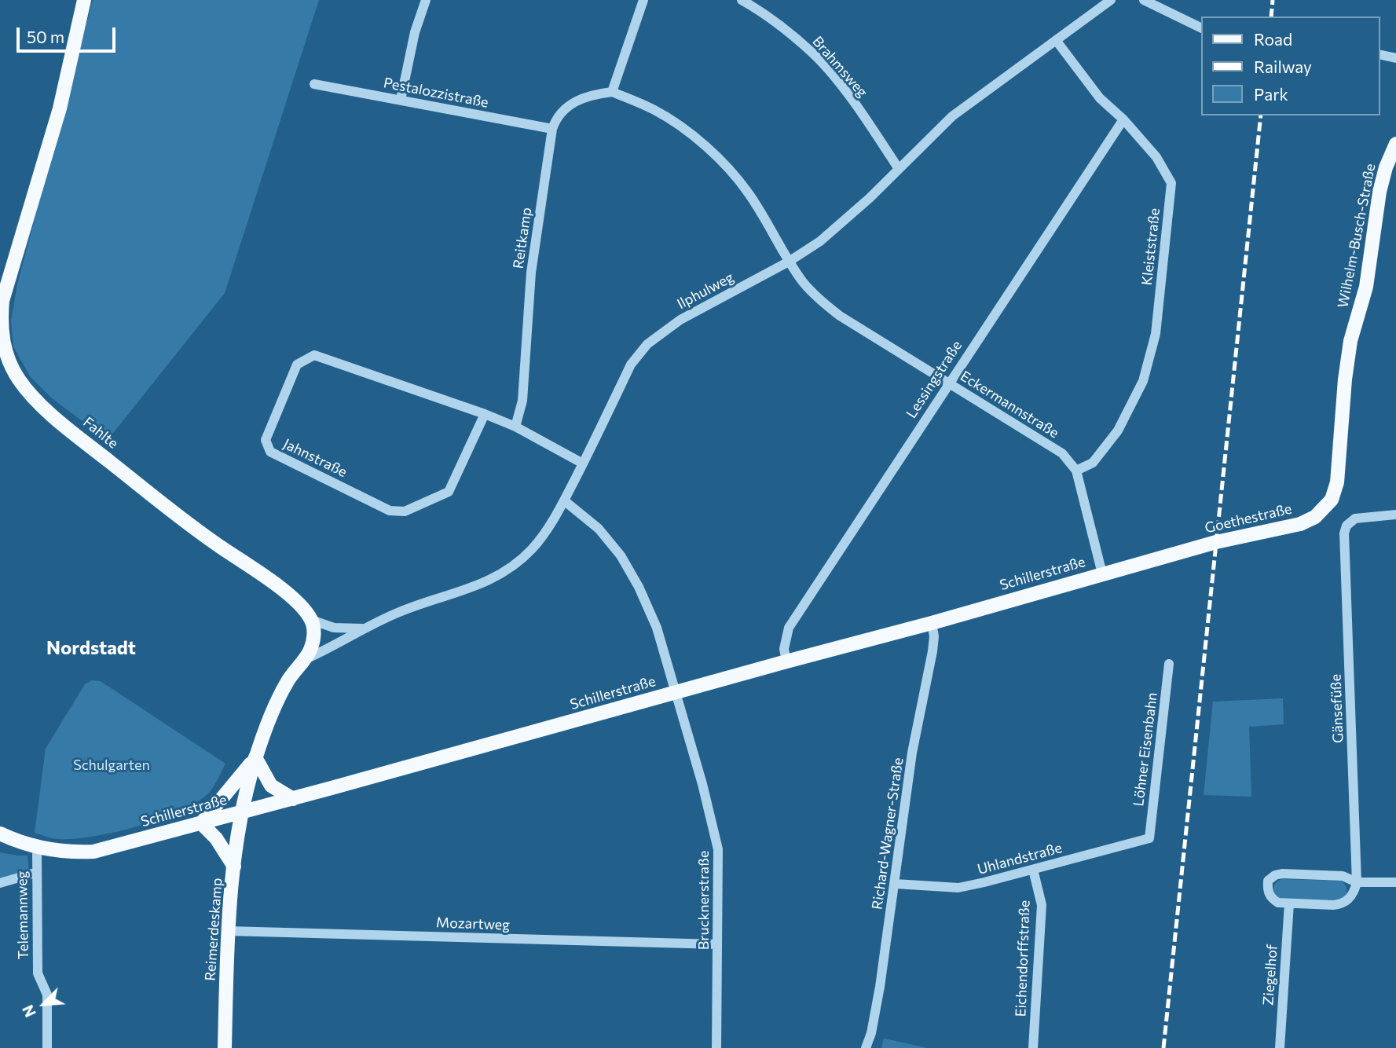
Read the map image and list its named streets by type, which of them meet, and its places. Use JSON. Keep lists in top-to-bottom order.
{
  "streets": {
    "main road": [
      "Wilhelm-Busch-Straße",
      "Fahlte",
      "Goethestraße",
      "Schillerstraße",
      "Reimerdeskamp"
    ],
    "street": [
      "Brahmsweg",
      "Pestalozzistraße",
      "Reitkamp",
      "Kleiststraße",
      "Ilphulweg",
      "Lessingstraße",
      "Eckermannstraße",
      "Jahnstraße",
      "Gänsefüße",
      "Löhner Eisenbahn",
      "Richard-Wagner-Straße",
      "Uhlandstraße",
      "Brucknerstraße",
      "Telemannweg",
      "Mozartweg",
      "Eichendorffstraße",
      "Ziegelhof"
    ]
  },
  "crossings": [
    ["Brahmsweg", "Ilphulweg"],
    ["Pestalozzistraße", "Reitkamp"],
    ["Wilhelm-Busch-Straße", "Goethestraße"],
    ["Reitkamp", "Eckermannstraße"],
    ["Reitkamp", "Jahnstraße"],
    ["Kleiststraße", "Ilphulweg"],
    ["Kleiststraße", "Lessingstraße"],
    ["Kleiststraße", "Eckermannstraße"],
    ["Ilphulweg", "Eckermannstraße"],
    ["Ilphulweg", "Fahlte"],
    ["Ilphulweg", "Jahnstraße"],
    ["Ilphulweg", "Brucknerstraße"],
    ["Lessingstraße", "Eckermannstraße"],
    ["Lessingstraße", "Schillerstraße"],
    ["Eckermannstraße", "Schillerstraße"],
    ["Goethestraße", "Schillerstraße"],
    ["Schillerstraße", "Richard-Wagner-Straße"],
    ["Schillerstraße", "Brucknerstraße"],
    ["Schillerstraße", "Telemannweg"],
    ["Schillerstraße", "Reimerdeskamp"],
    ["Löhner Eisenbahn", "Uhlandstraße"],
    ["Richard-Wagner-Straße", "Uhlandstraße"],
    ["Uhlandstraße", "Eichendorffstraße"],
    ["Brucknerstraße", "Mozartweg"],
    ["Mozartweg", "Reimerdeskamp"]
  ],
  "districts": ["Nordstadt"],
  "parks": ["Schulgarten"],
  "legend": ["Road", "Railway", "Park"],
  "scale_bar": "50 m",
  "north": "bottom left"
}
